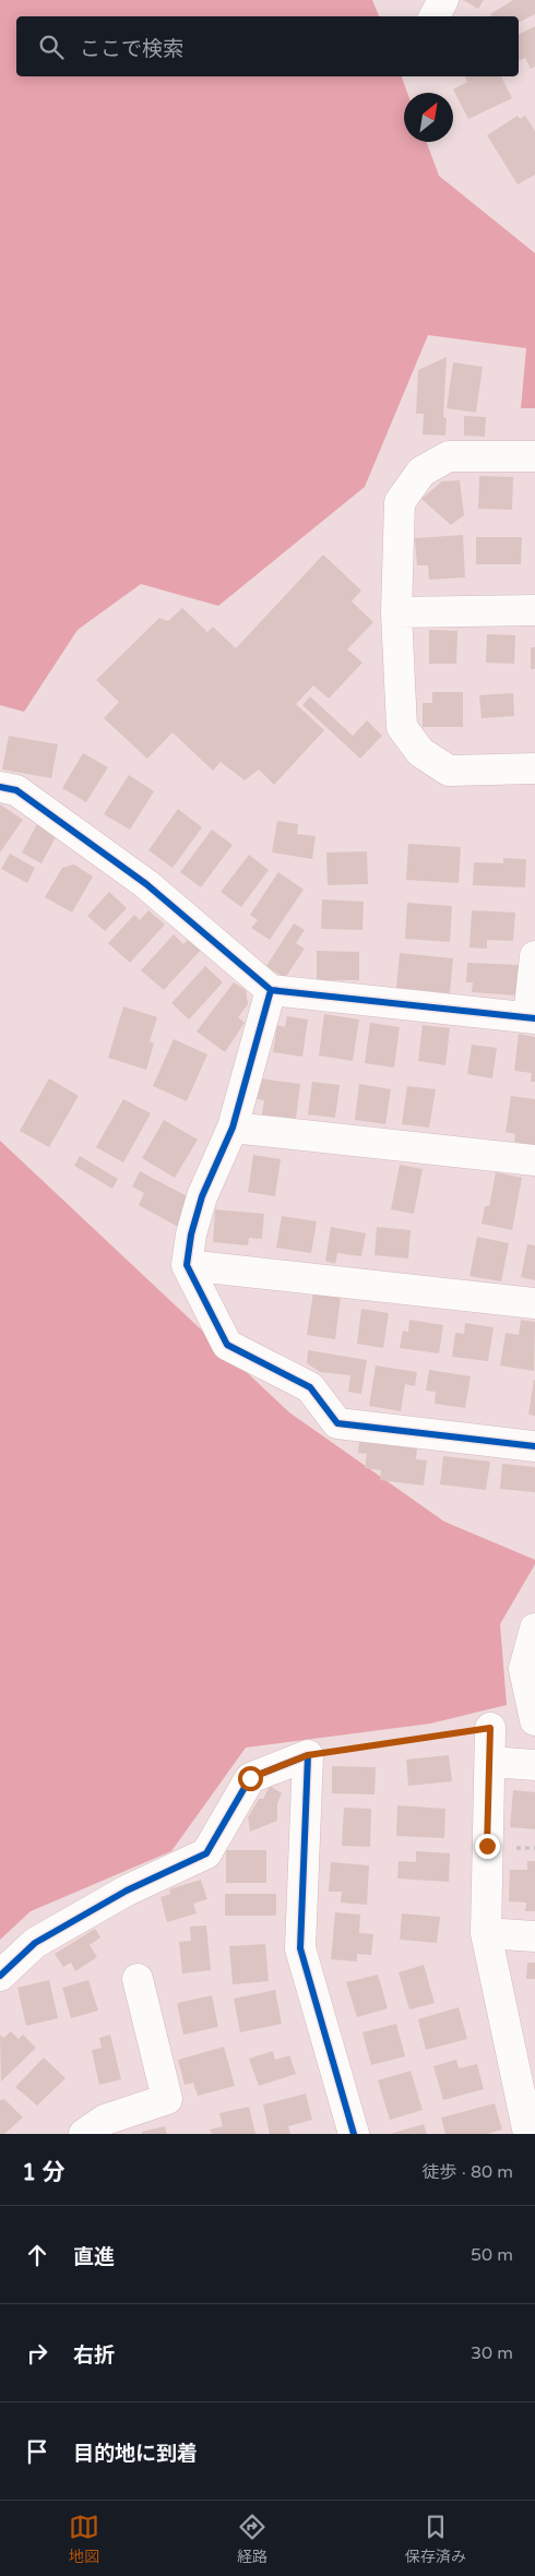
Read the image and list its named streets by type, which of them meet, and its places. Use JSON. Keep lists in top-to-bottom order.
{
  "north": "top right",
  "page": {
    "search": "ここで検索",
    "heading": ["1 分", "徒歩 · 80 m"],
    "list": [
      ["直進", "50 m"],
      ["右折", "30 m"],
      "目的地に到着"
    ],
    "nav": ["地図", "経路", "保存済み"]
  }
}
